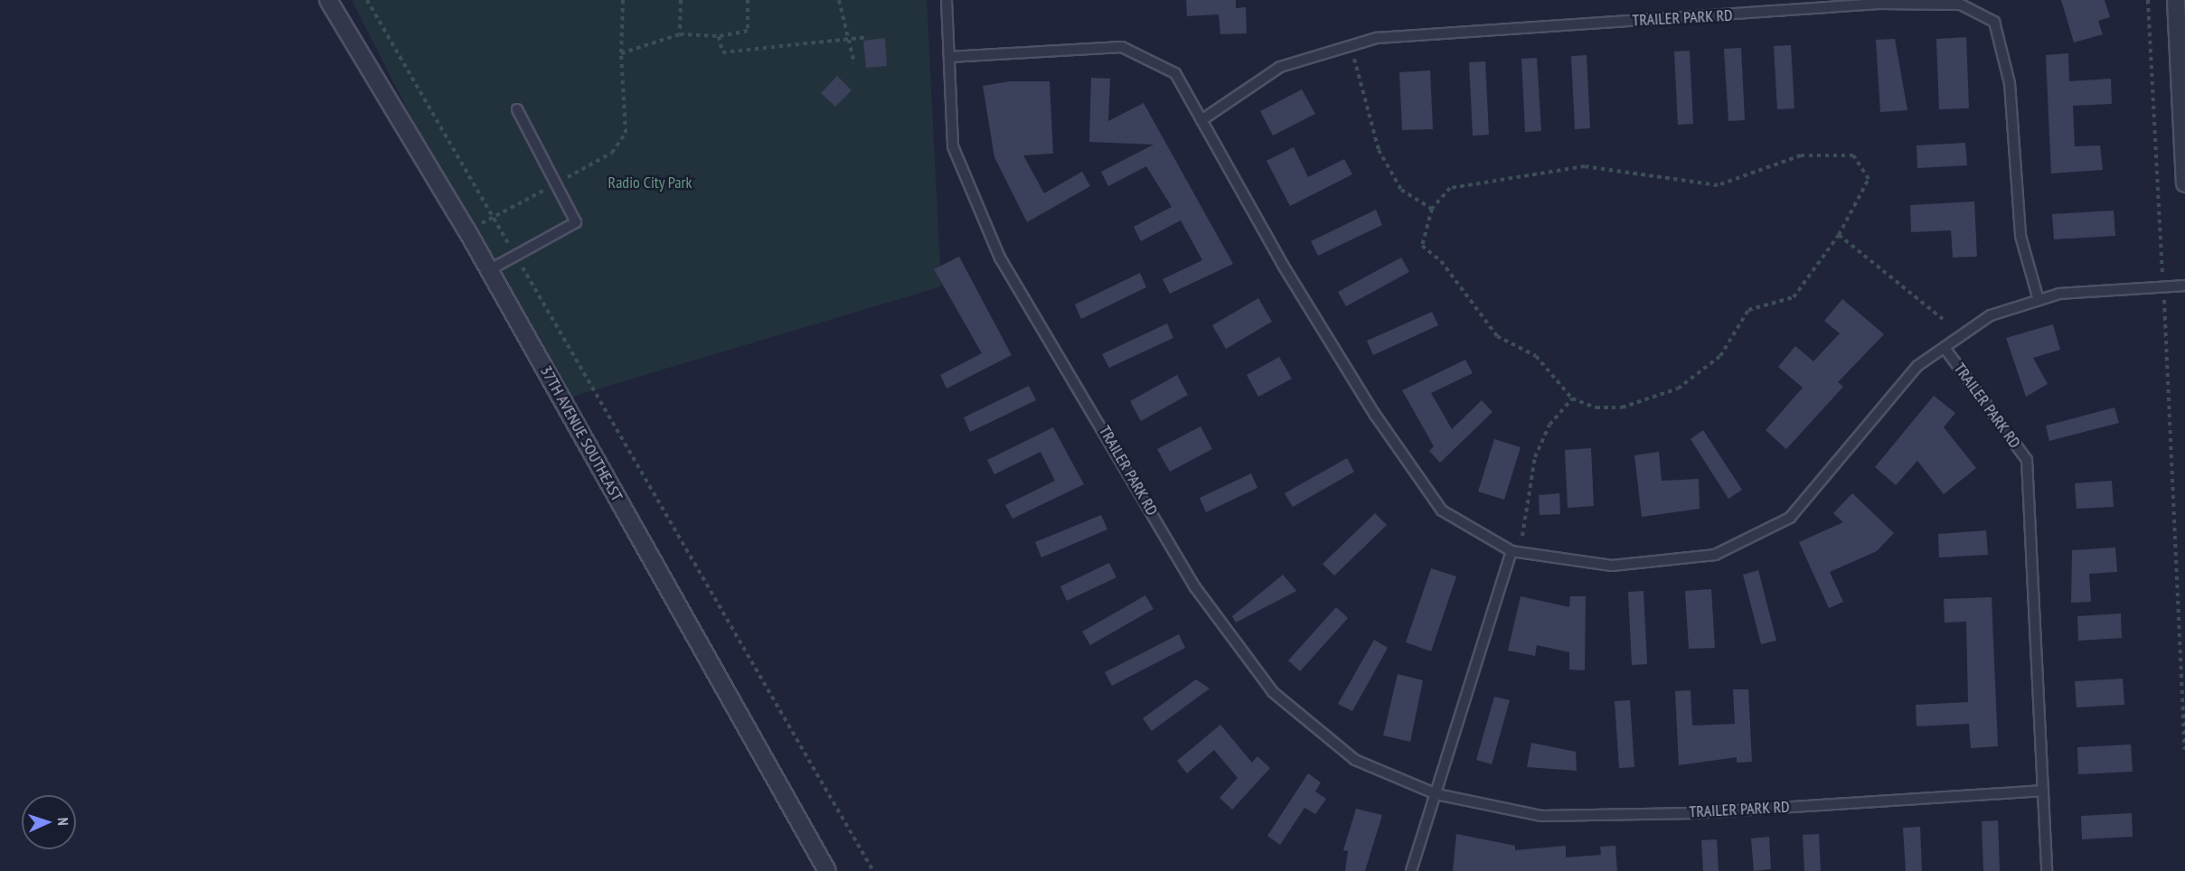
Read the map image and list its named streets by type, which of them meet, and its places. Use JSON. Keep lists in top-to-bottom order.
{
  "streets": {
    "street": ["37TH AVENUE SOUTHEAST"],
    "lane": ["TRAILER PARK RD"]
  },
  "parks": ["Radio City Park"],
  "north": "right"
}
